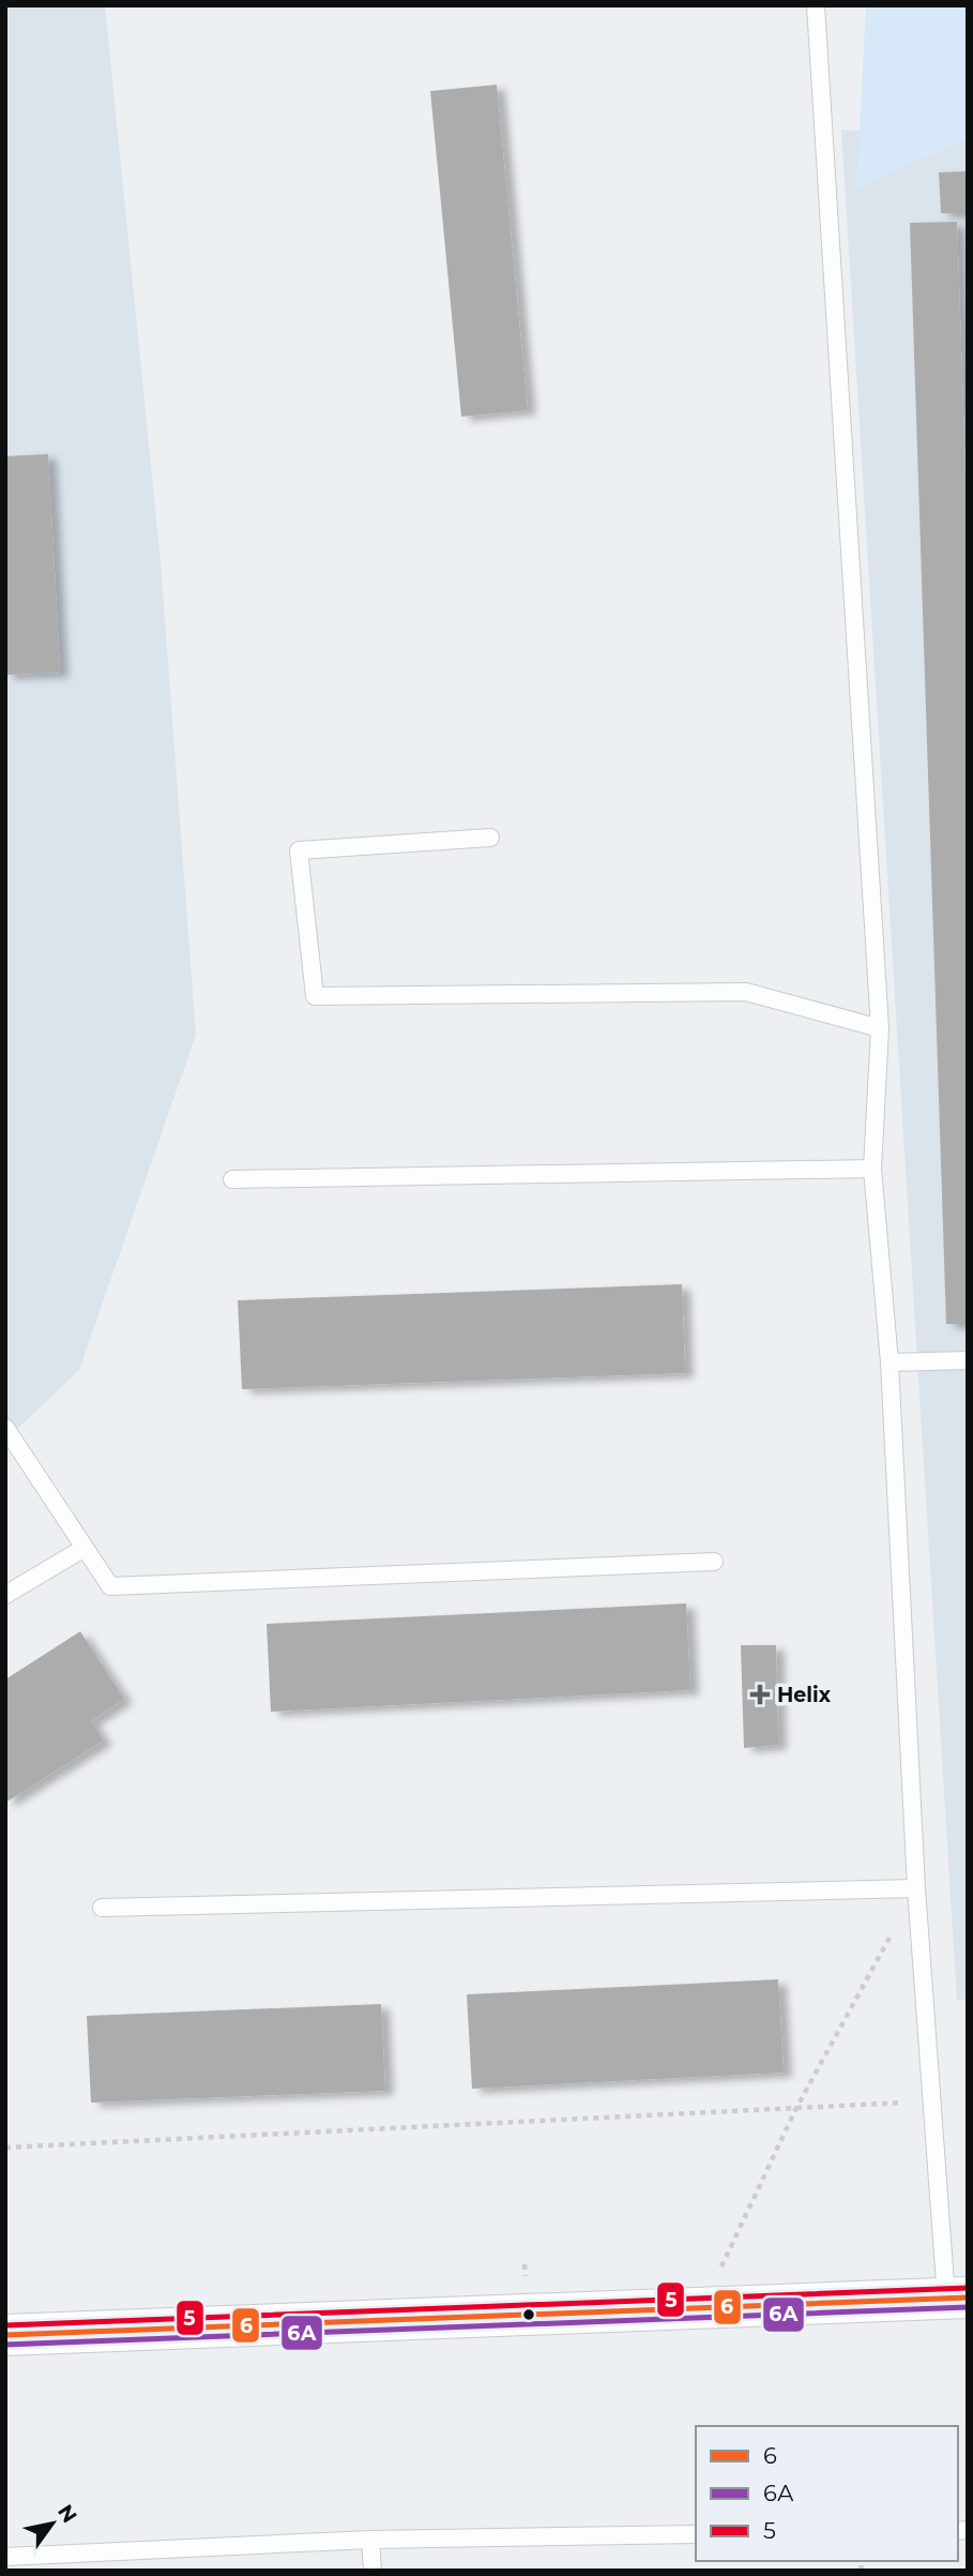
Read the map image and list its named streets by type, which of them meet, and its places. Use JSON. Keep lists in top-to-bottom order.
{
  "places": {
    "health": ["Helix"]
  },
  "lines": ["transit line 5", "transit line 6", "transit line 6А"],
  "legend": ["6", "6А", "5"],
  "north": "top right"
}
